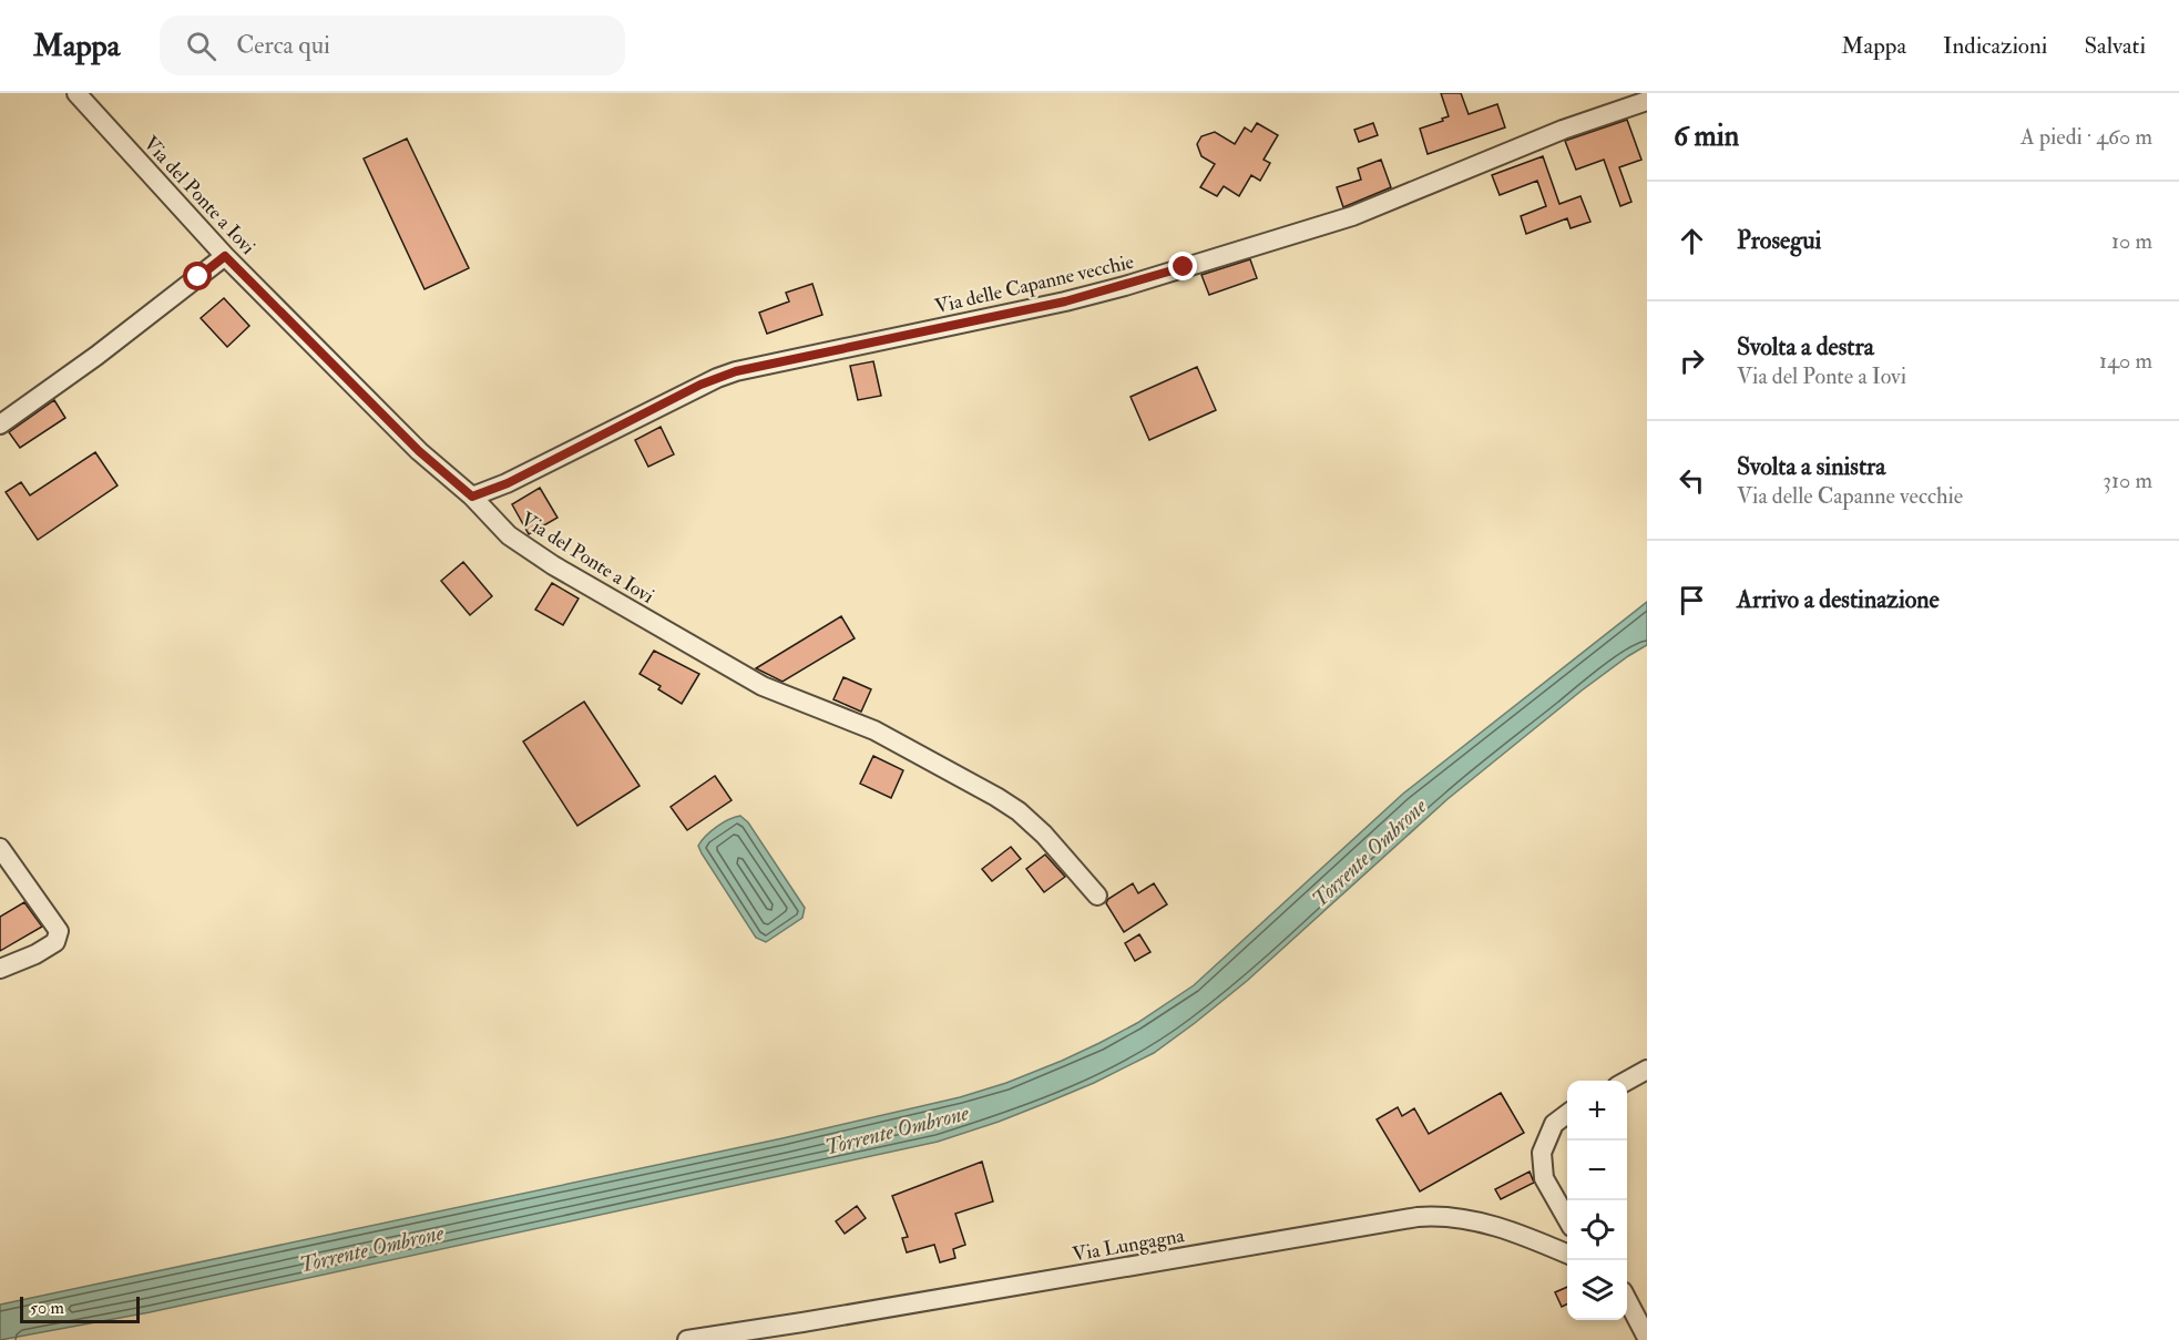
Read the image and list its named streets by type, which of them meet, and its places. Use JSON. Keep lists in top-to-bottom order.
{
  "streets": {
    "street": ["Via del Ponte a Iovi", "Via delle Capanne vecchie", "Via Lungagna"]
  },
  "crossings": [
    ["Via del Ponte a Iovi", "Via delle Capanne vecchie"]
  ],
  "water": ["Torrente Ombrone"],
  "scale_bar": "50 m",
  "page": {
    "header": "Mappa",
    "search": "Cerca qui",
    "nav": ["Mappa", "Indicazioni", "Salvati"],
    "heading": ["6 min", "A piedi · 460 m"],
    "list": [
      ["Prosegui", "10 m"],
      ["Svolta a destra", "Via del Ponte a Iovi", "140 m"],
      ["Svolta a sinistra", "Via delle Capanne vecchie", "310 m"],
      "Arrivo a destinazione"
    ],
    "map_buttons": ["+", "−"],
    "scale": "50 m"
  }
}
